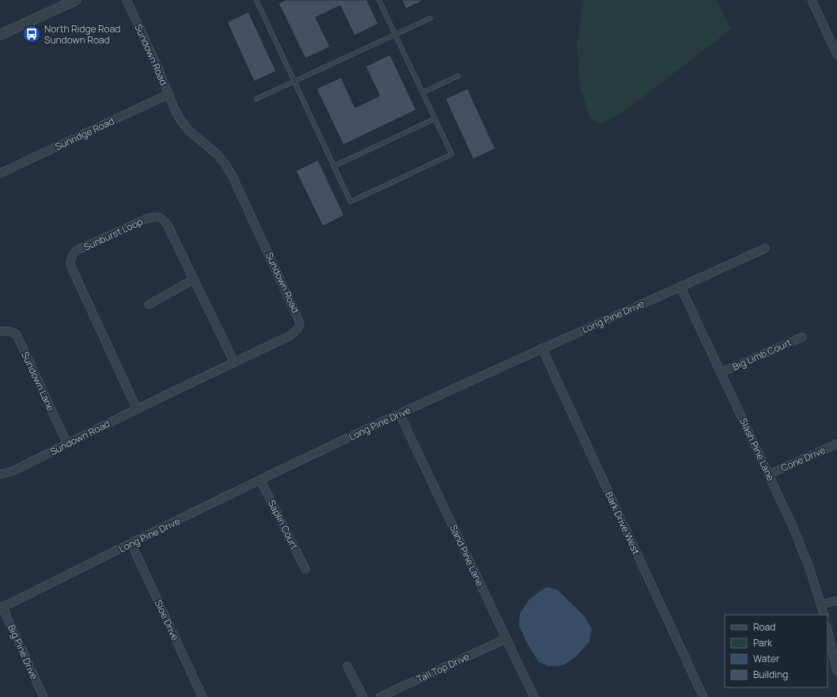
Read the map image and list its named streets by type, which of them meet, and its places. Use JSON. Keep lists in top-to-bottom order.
{
  "streets": {
    "street": [
      "Sundown Road",
      "Sunridge Road",
      "Sunburst Loop",
      "Long Pine Drive",
      "Big Limb Court",
      "Sundown Lane",
      "Slash Pine Lane",
      "Cone Drive",
      "Bark Drive West",
      "Saplin Court",
      "Sand Pine Lane",
      "Sloe Drive",
      "Big Pine Drive",
      "Tall Top Drive"
    ]
  },
  "crossings": [
    ["Sundown Road", "Sunridge Road"],
    ["Sundown Road", "Sunburst Loop"],
    ["Sundown Road", "Sundown Lane"],
    ["Long Pine Drive", "Slash Pine Lane"],
    ["Long Pine Drive", "Bark Drive West"],
    ["Long Pine Drive", "Saplin Court"],
    ["Long Pine Drive", "Sand Pine Lane"],
    ["Long Pine Drive", "Sloe Drive"],
    ["Long Pine Drive", "Big Pine Drive"],
    ["Big Limb Court", "Slash Pine Lane"],
    ["Slash Pine Lane", "Cone Drive"],
    ["Sand Pine Lane", "Tall Top Drive"]
  ],
  "places": {
    "bus stop": ["North Ridge Road Sundown Road"]
  },
  "legend": [
    "Road",
    "Park",
    "Water",
    "Building"
  ]
}
